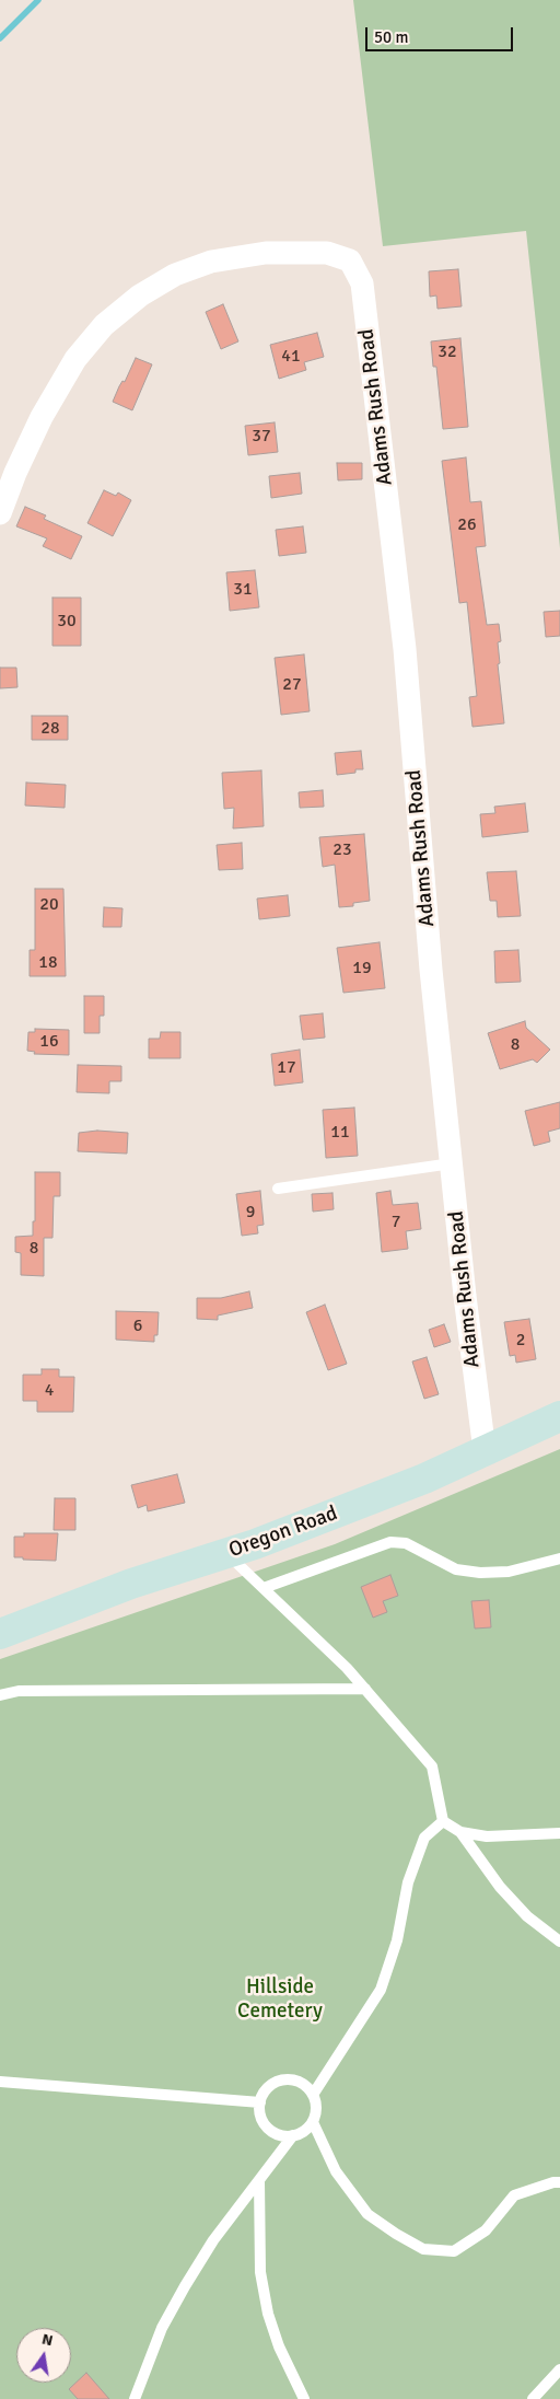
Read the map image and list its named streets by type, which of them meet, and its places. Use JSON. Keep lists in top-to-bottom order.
{
  "streets": {
    "street": ["Adams Rush Road", "Oregon Road"]
  },
  "crossings": [
    ["Adams Rush Road", "Oregon Road"]
  ],
  "parks": ["Hillside Cemetery"],
  "house_numbers": [
    "32",
    "41",
    "37",
    "26",
    "31",
    "30",
    "27",
    "28",
    "23",
    "20",
    "18",
    "19",
    "16",
    "8",
    "17",
    "11",
    "9",
    "7",
    "8",
    "6",
    "2",
    "4"
  ],
  "scale_bar": "50 m",
  "north": "top"
}
